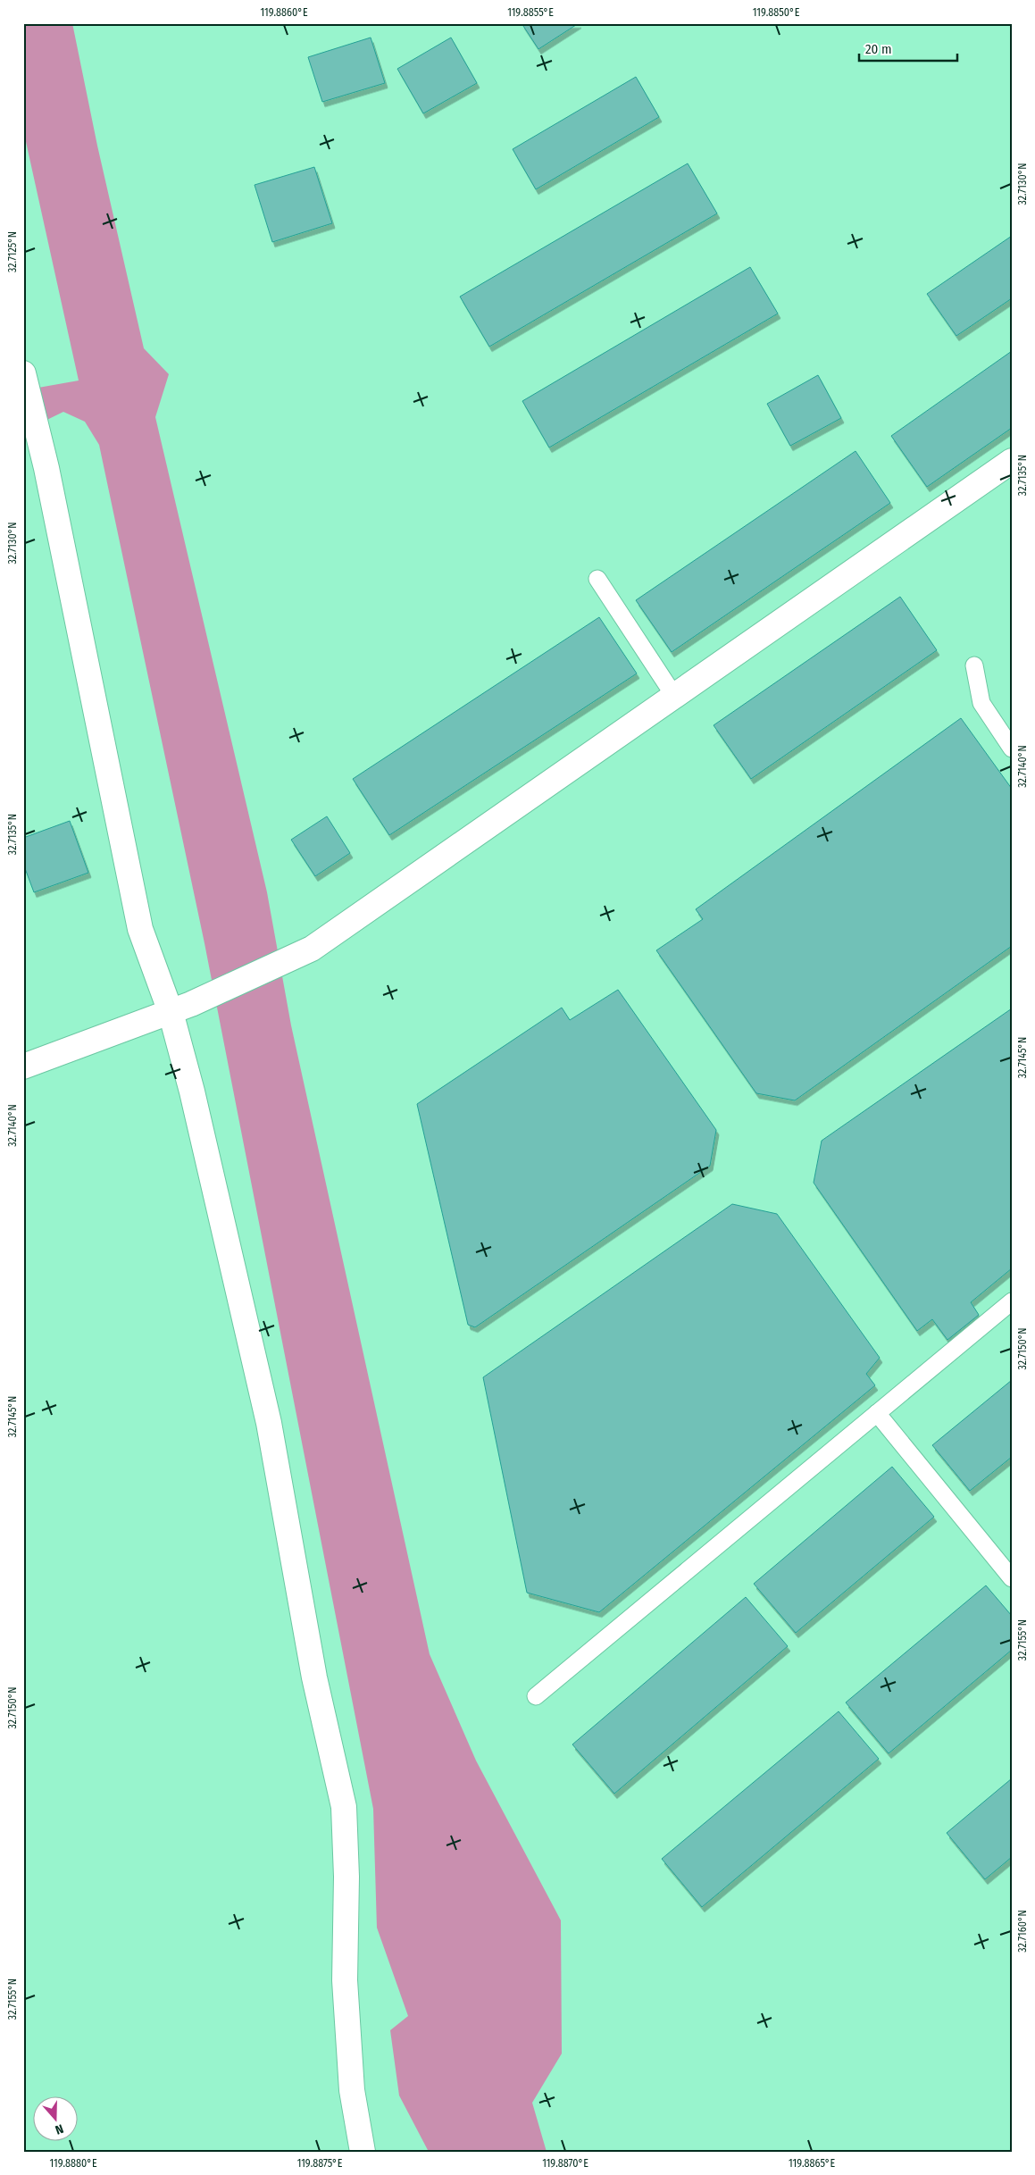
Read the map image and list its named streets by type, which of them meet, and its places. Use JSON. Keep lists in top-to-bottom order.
{
  "scale_bar": "20 m",
  "north": "bottom",
  "coordinates": [
    "119.8860°E",
    "119.8855°E",
    "119.8850°E",
    "32.7130°N",
    "32.7125°N",
    "32.7135°N",
    "32.7140°N",
    "32.7145°N",
    "32.7150°N",
    "32.7155°N",
    "32.7160°N",
    "119.8880°E",
    "119.8875°E",
    "119.8870°E",
    "119.8865°E"
  ]
}
